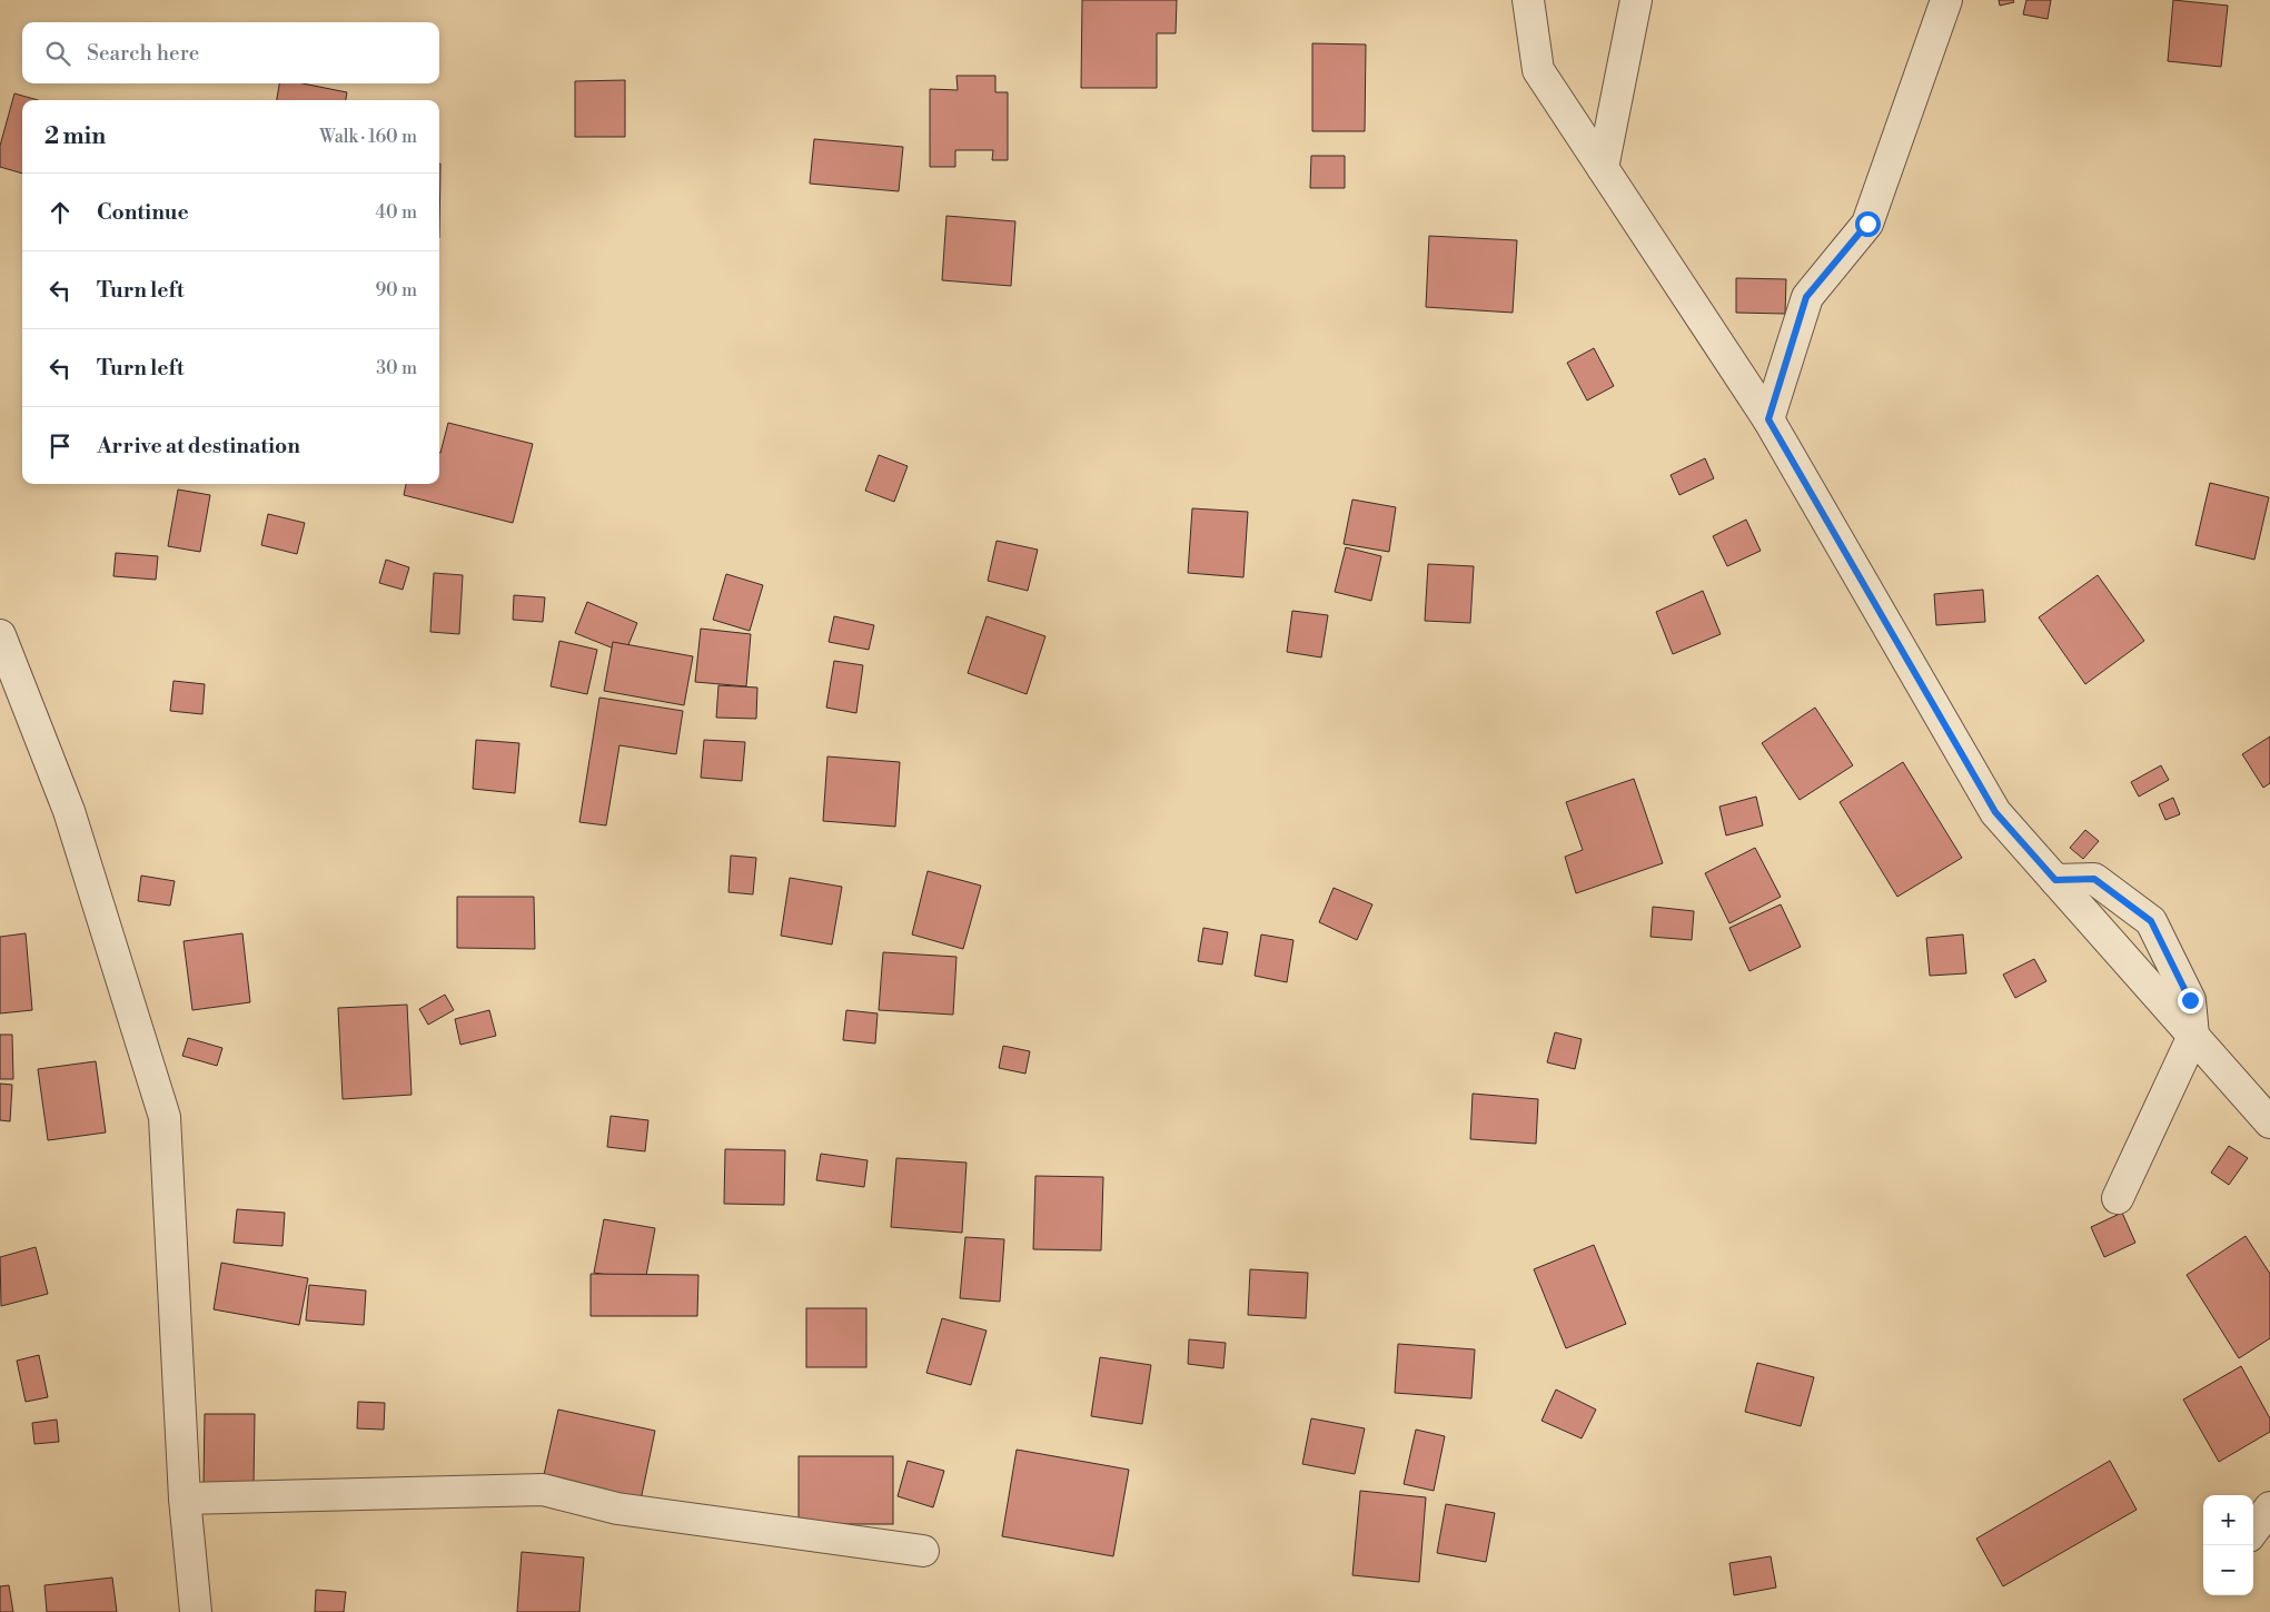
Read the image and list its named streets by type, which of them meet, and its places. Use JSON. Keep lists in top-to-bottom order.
{
  "page": {
    "search": "Search here",
    "heading": ["2 min", "Walk · 160 m"],
    "list": [
      ["Continue", "40 m"],
      ["Turn left", "90 m"],
      ["Turn left", "30 m"],
      "Arrive at destination"
    ],
    "map_buttons": ["+", "−"]
  }
}
